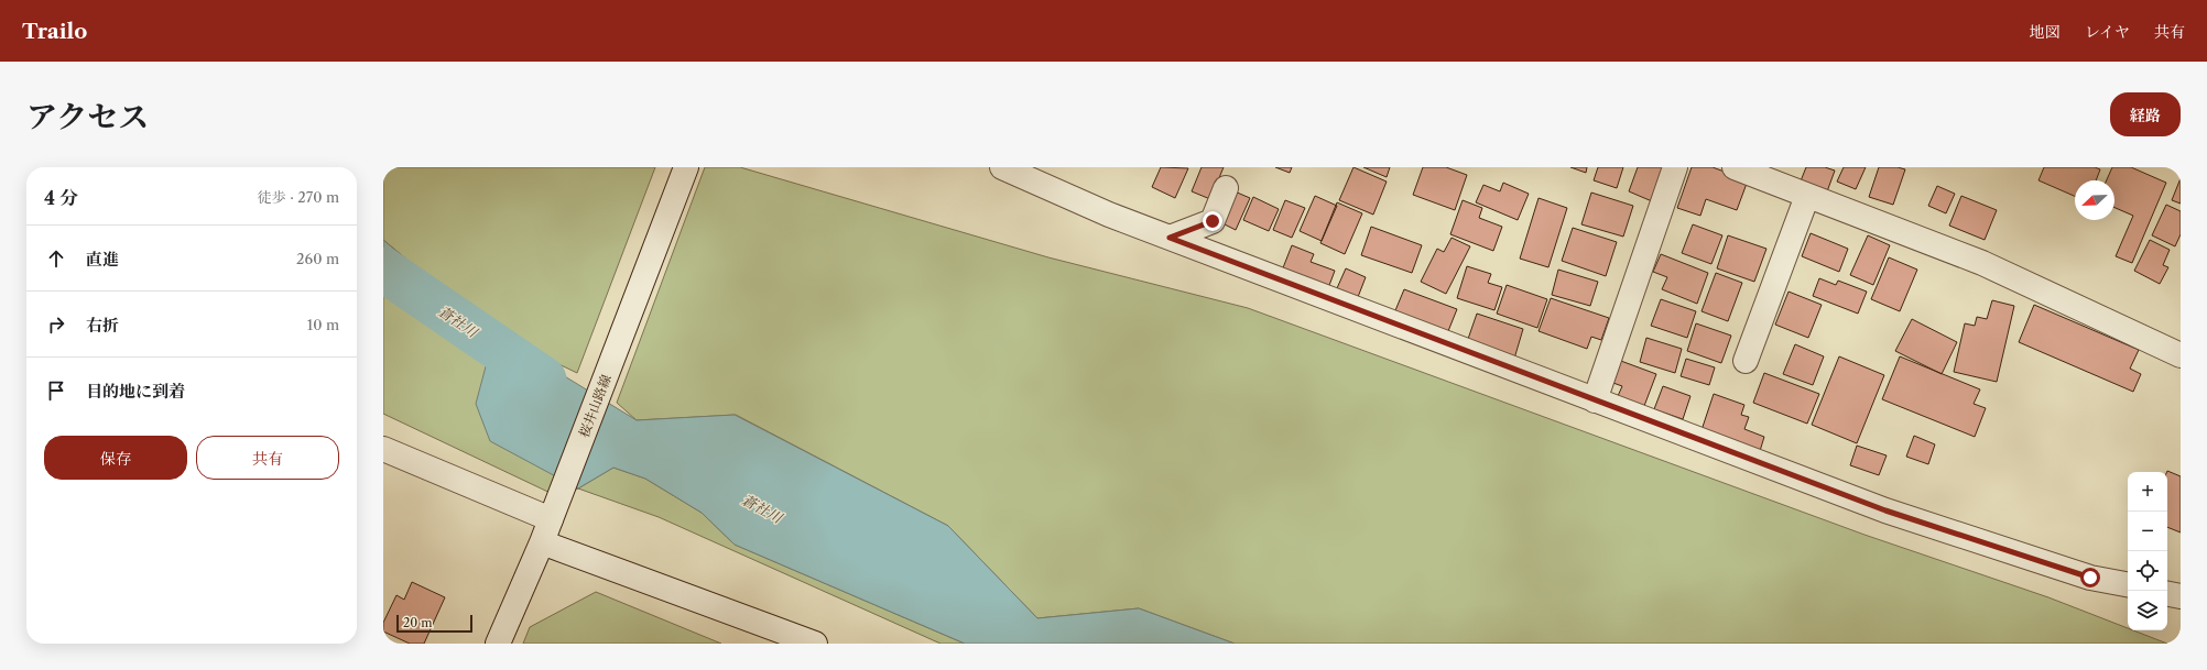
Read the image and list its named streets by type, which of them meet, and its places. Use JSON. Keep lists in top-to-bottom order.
{
  "streets": {
    "street": ["桜井山路線"]
  },
  "water": ["蒼社川"],
  "scale_bar": "20 m",
  "north": "bottom left",
  "page": {
    "header": "Trailo",
    "nav": ["地図", "レイヤ", "共有"],
    "title": "アクセス",
    "buttons": [
      "経路",
      ["保存", "共有"]
    ],
    "heading": ["4 分", "徒歩 · 270 m"],
    "list": [
      ["直進", "260 m"],
      ["右折", "10 m"],
      "目的地に到着"
    ],
    "map_buttons": ["+", "−"],
    "scale": "20 m"
  }
}
